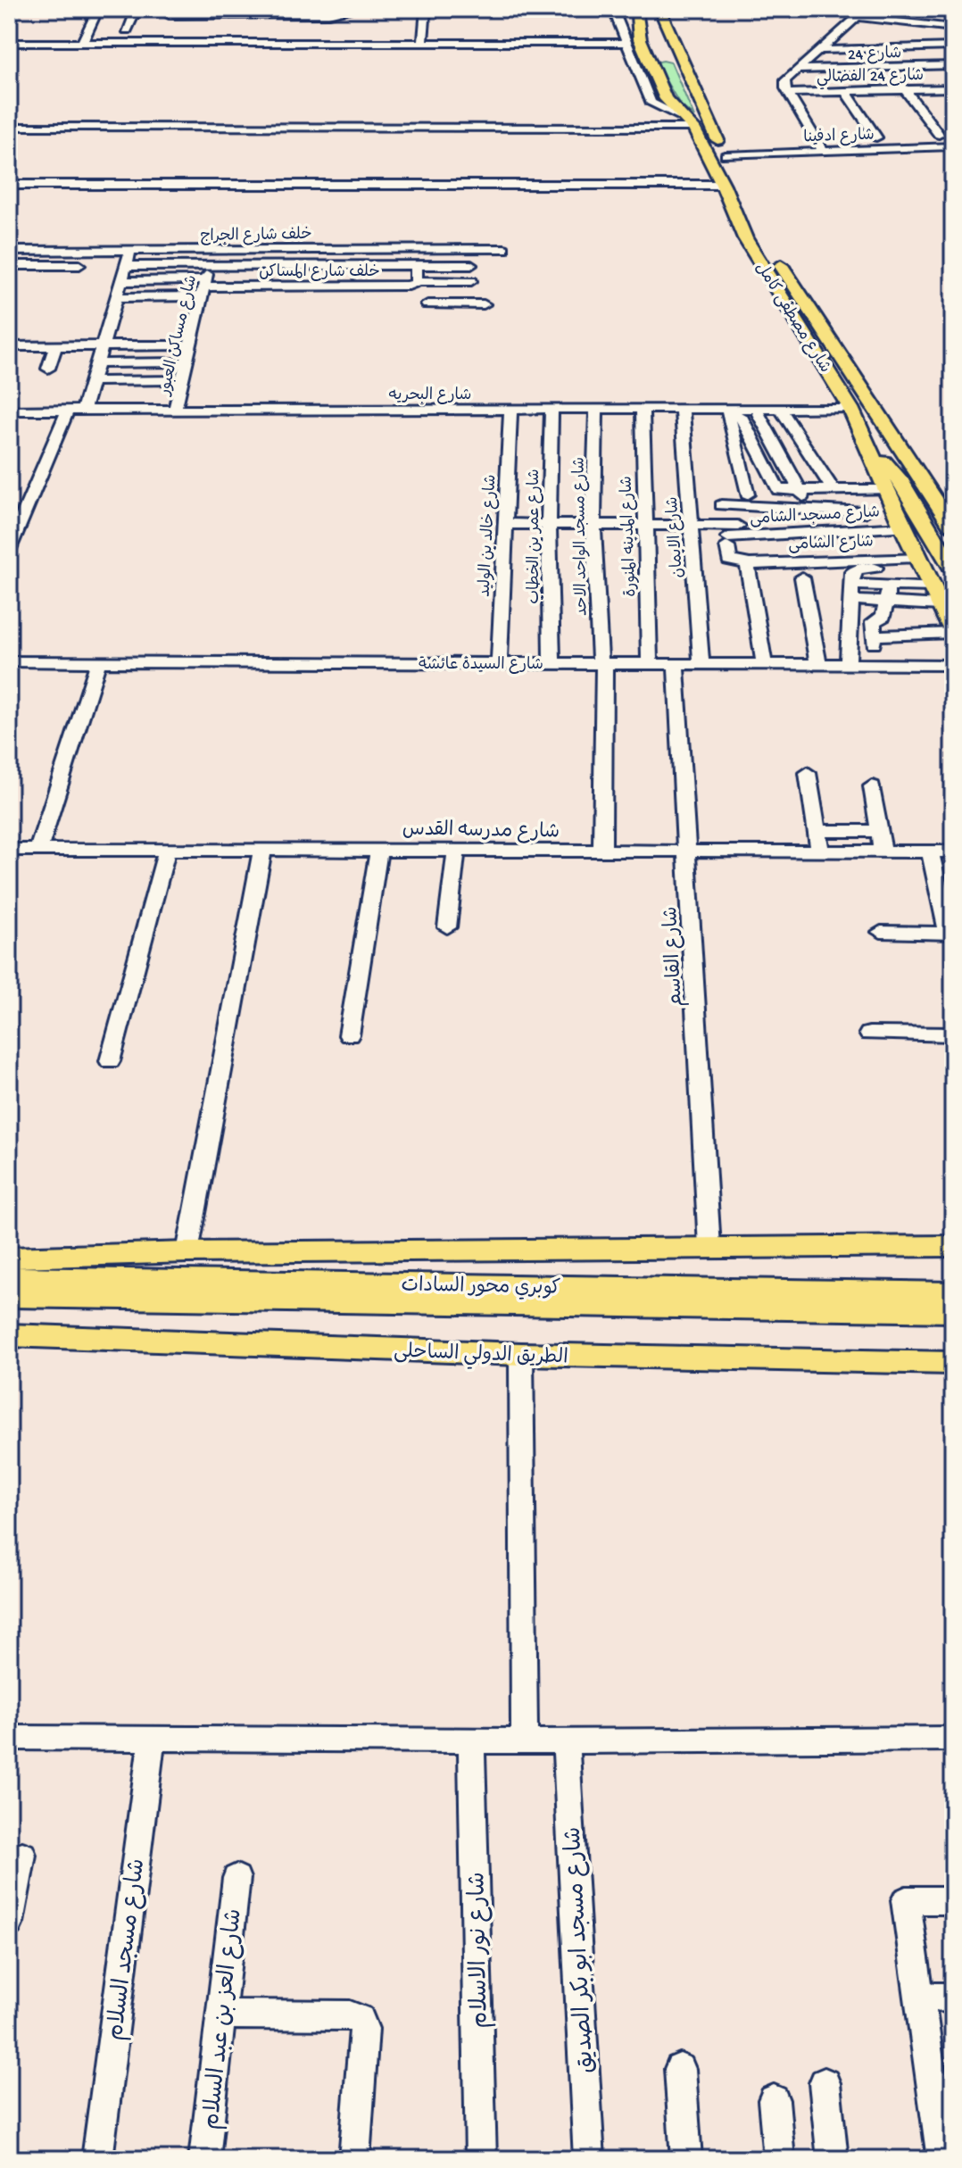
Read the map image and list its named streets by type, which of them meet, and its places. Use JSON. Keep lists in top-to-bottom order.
{
  "streets": {
    "main road": ["شارع مصطفى كامل", "كوبري محور السادات", "الطريق الدولي الساحلى"],
    "street": [
      "شارع 24",
      "شارع 24 الفضالي",
      "شارع ادفينا",
      "خلف شارع الجراج",
      "خلف شارع المساكن",
      "شارع مساكن العبور",
      "شارع البحريه",
      "شارع مسجد الشامى",
      "شارع خالد بن الوليد",
      "شارع عمر بن الخطاب",
      "شارع مسجد الواحد الاحد",
      "شارع المدينه المنورة",
      "شارع الايمان",
      "شارع الشامى",
      "شارع السيدة عائشة",
      "شارع مدرسه القدس",
      "شارع القاسم",
      "شارع مسجد السلام",
      "شارع نور الاسلام",
      "شارع مسجد ابو بكر الصديق",
      "شارع العز بن عبد السلام"
    ]
  },
  "crossings": [
    ["خلف شارع المساكن", "شارع مساكن العبور"],
    ["شارع مصطفى كامل", "شارع البحريه"],
    ["شارع مصطفى كامل", "شارع مسجد الشامى"],
    ["شارع مصطفى كامل", "شارع الشامى"],
    ["شارع مساكن العبور", "شارع البحريه"],
    ["شارع البحريه", "شارع خالد بن الوليد"],
    ["شارع البحريه", "شارع عمر بن الخطاب"],
    ["شارع البحريه", "شارع مسجد الواحد الاحد"],
    ["شارع البحريه", "شارع المدينه المنورة"],
    ["شارع البحريه", "شارع الايمان"],
    ["شارع مسجد الشامى", "شارع خالد بن الوليد"],
    ["شارع مسجد الشامى", "شارع عمر بن الخطاب"],
    ["شارع مسجد الشامى", "شارع مسجد الواحد الاحد"],
    ["شارع مسجد الشامى", "شارع المدينه المنورة"],
    ["شارع مسجد الشامى", "شارع الايمان"],
    ["شارع خالد بن الوليد", "شارع السيدة عائشة"],
    ["شارع عمر بن الخطاب", "شارع السيدة عائشة"],
    ["شارع مسجد الواحد الاحد", "شارع السيدة عائشة"],
    ["شارع مسجد الواحد الاحد", "شارع مدرسه القدس"],
    ["شارع المدينه المنورة", "شارع السيدة عائشة"],
    ["شارع الايمان", "شارع السيدة عائشة"],
    ["شارع السيدة عائشة", "شارع القاسم"],
    ["شارع مدرسه القدس", "شارع القاسم"]
  ]
}
